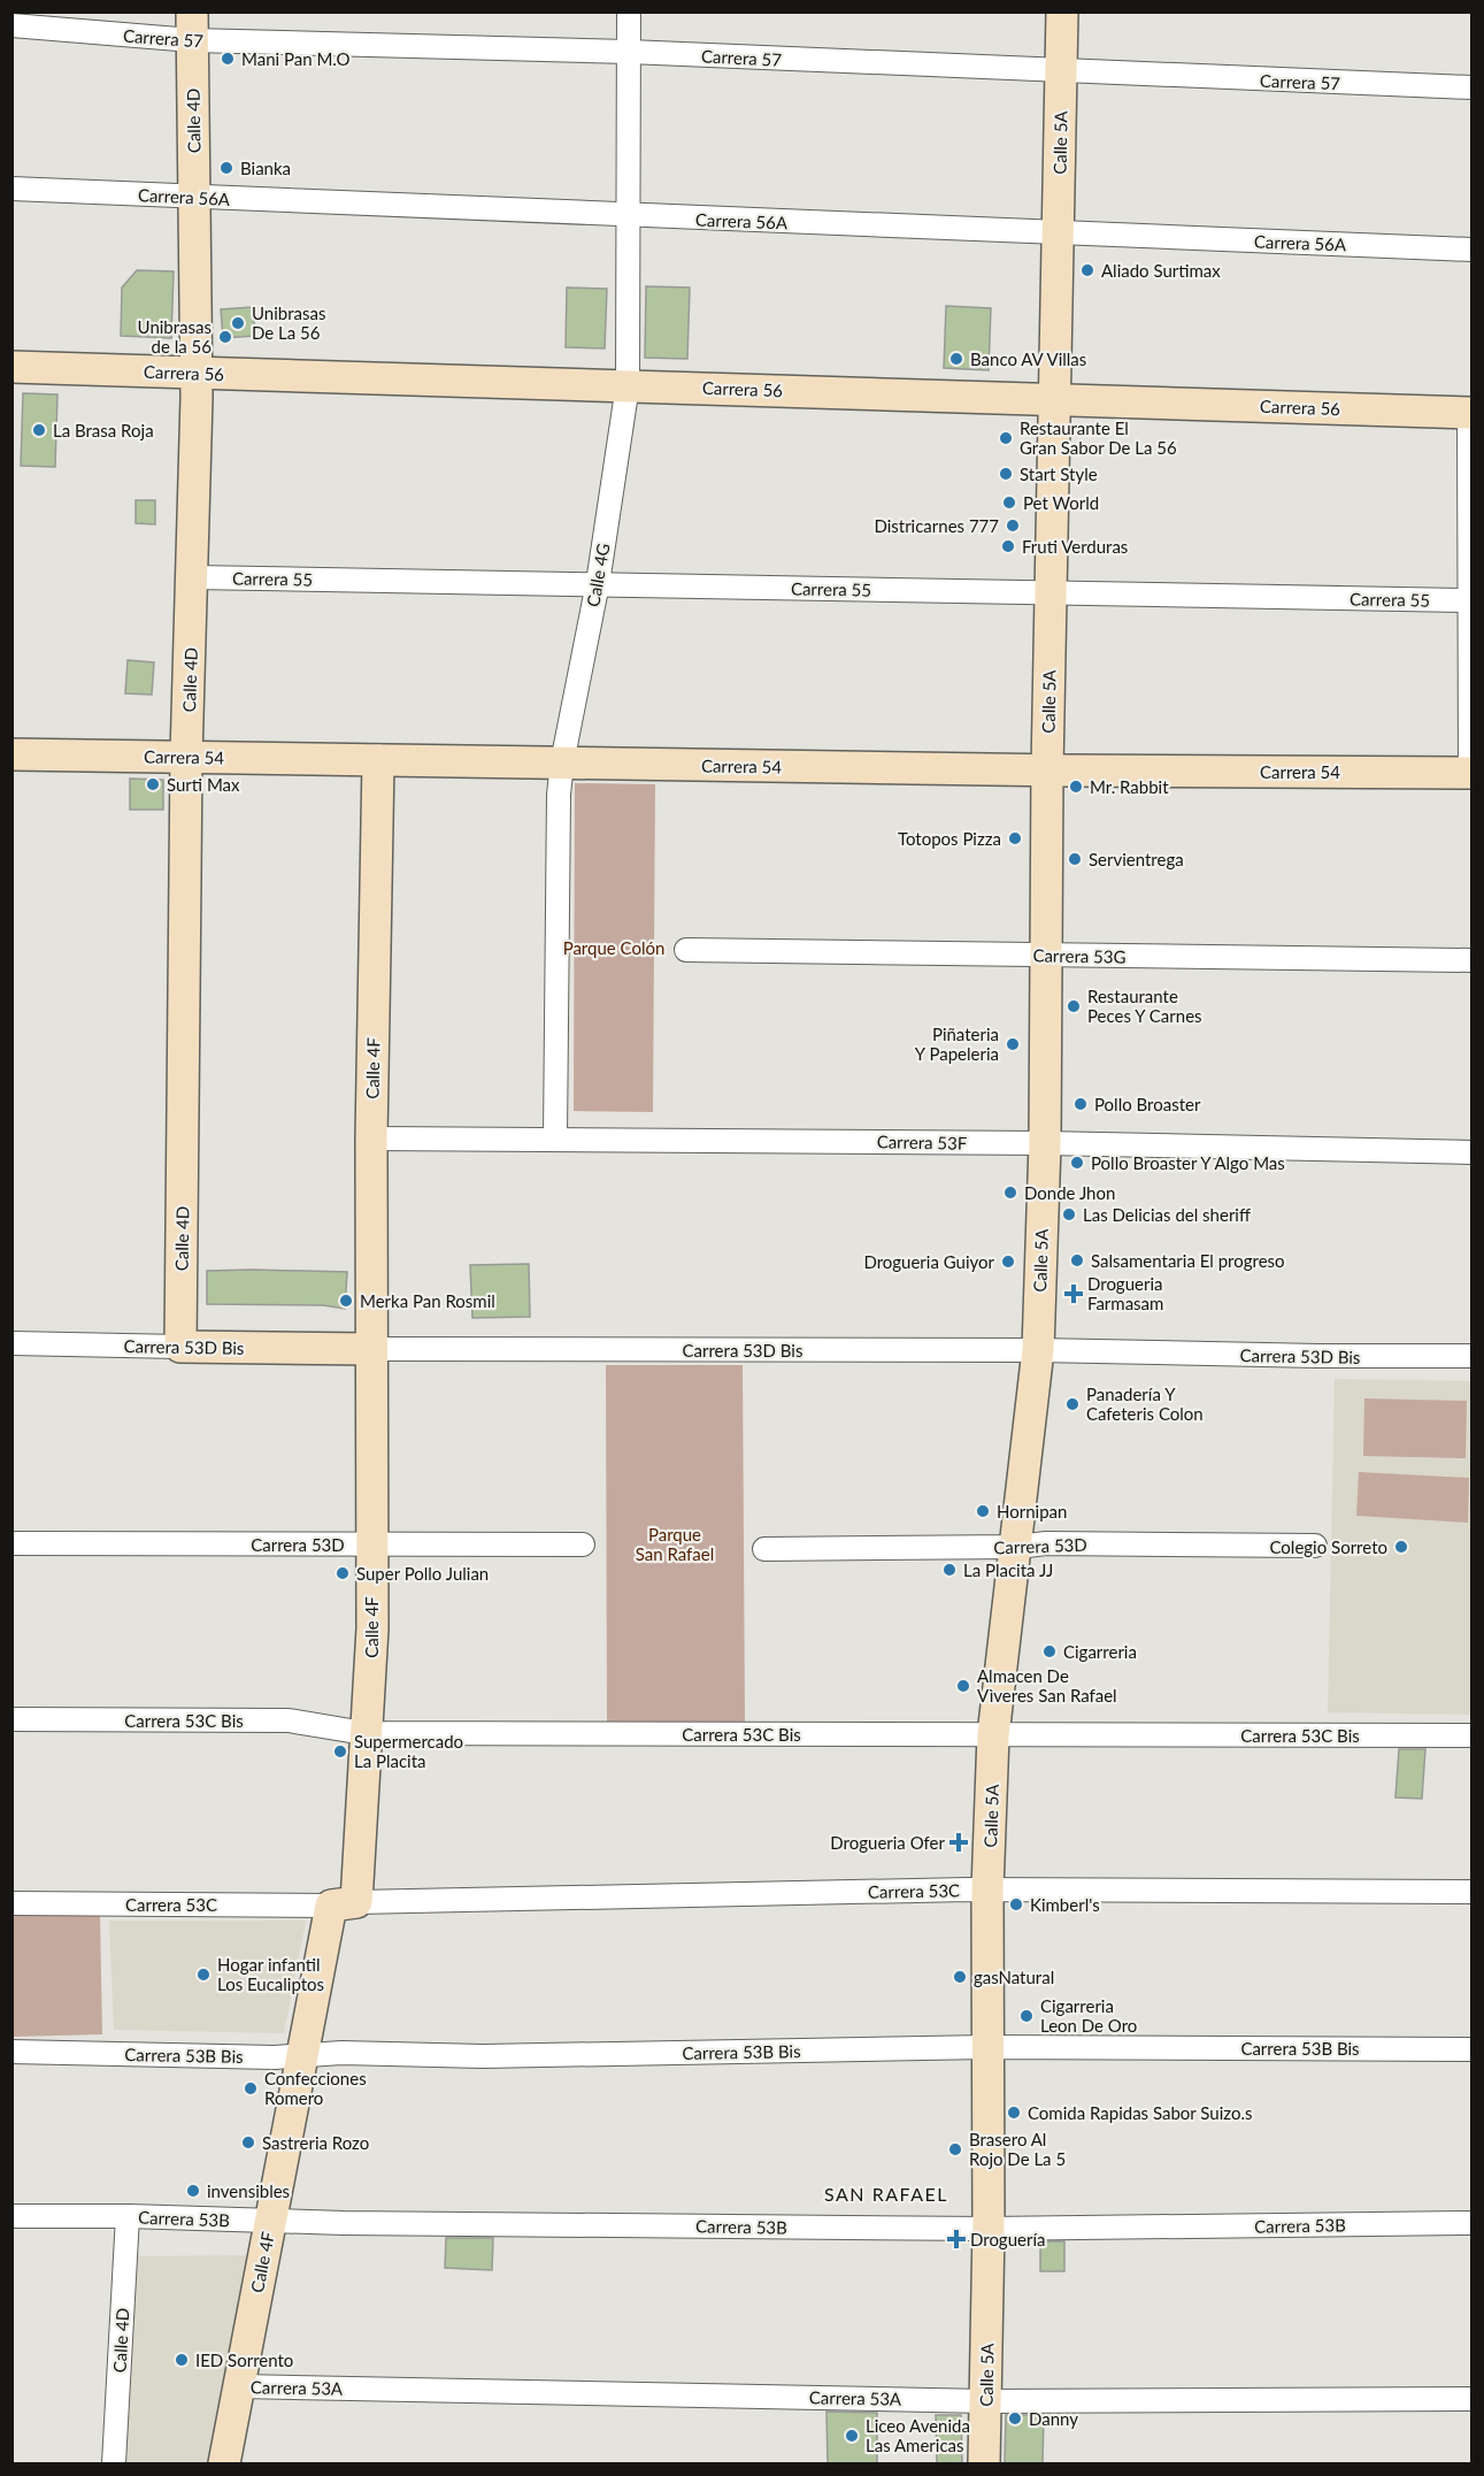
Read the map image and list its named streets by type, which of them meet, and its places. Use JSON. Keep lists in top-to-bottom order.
{
  "streets": {
    "street": [
      "Carrera 57",
      "Calle 4D",
      "Calle 5A",
      "Carrera 56A",
      "Carrera 56",
      "Calle 4G",
      "Carrera 55",
      "Carrera 54",
      "Carrera 53G",
      "Calle 4F",
      "Carrera 53F",
      "Carrera 53D Bis",
      "Carrera 53D",
      "Carrera 53C Bis",
      "Carrera 53C",
      "Carrera 53B Bis",
      "Carrera 53B",
      "Carrera 53A"
    ]
  },
  "crossings": [
    ["Carrera 57", "Calle 4D"],
    ["Carrera 57", "Calle 5A"],
    ["Carrera 57", "Calle 4G"],
    ["Calle 4D", "Carrera 56A"],
    ["Calle 4D", "Carrera 56"],
    ["Calle 4D", "Carrera 55"],
    ["Calle 4D", "Carrera 54"],
    ["Calle 4D", "Carrera 53D Bis"],
    ["Calle 4D", "Carrera 53B"],
    ["Calle 5A", "Carrera 56A"],
    ["Calle 5A", "Carrera 56"],
    ["Calle 5A", "Carrera 55"],
    ["Calle 5A", "Carrera 54"],
    ["Calle 5A", "Carrera 53G"],
    ["Calle 5A", "Carrera 53F"],
    ["Calle 5A", "Carrera 53D Bis"],
    ["Calle 5A", "Carrera 53D"],
    ["Calle 5A", "Carrera 53C Bis"],
    ["Calle 5A", "Carrera 53C"],
    ["Calle 5A", "Carrera 53B Bis"],
    ["Calle 5A", "Carrera 53B"],
    ["Calle 5A", "Carrera 53A"],
    ["Carrera 56A", "Calle 4G"],
    ["Carrera 56", "Calle 4G"],
    ["Calle 4G", "Carrera 55"],
    ["Calle 4G", "Carrera 54"],
    ["Calle 4G", "Carrera 53F"],
    ["Carrera 54", "Calle 4F"],
    ["Calle 4F", "Carrera 53F"],
    ["Calle 4F", "Carrera 53D Bis"],
    ["Calle 4F", "Carrera 53D"],
    ["Calle 4F", "Carrera 53C Bis"],
    ["Calle 4F", "Carrera 53C"],
    ["Calle 4F", "Carrera 53B Bis"],
    ["Calle 4F", "Carrera 53B"],
    ["Calle 4F", "Carrera 53A"]
  ],
  "districts": ["SAN RAFAEL"],
  "parks": ["Parque Colón", "Parque San Rafael"],
  "places": {
    "other": [
      "Mani Pan M.O",
      "Bianka",
      "Aliado Surtimax",
      "Unibrasas De La 56",
      "Unibrasas de la 56",
      "Banco AV Villas",
      "La Brasa Roja",
      "Restaurante El Gran Sabor De La 56",
      "Start Style",
      "Pet World",
      "Districarnes 777",
      "Fruti Verduras",
      "Surti Max",
      "Mr. Rabbit",
      "Totopos Pizza",
      "Servientrega",
      "Restaurante Peces Y Carnes",
      "Piñateria Y Papeleria",
      "Pollo Broaster",
      "Pollo Broaster Y Algo Mas",
      "Donde Jhon",
      "Las Delicias del sheriff",
      "Salsamentaria El progreso",
      "Drogueria Guiyor",
      "Merka Pan Rosmil",
      "Panadería Y Cafeteris Colon",
      "Hornipan",
      "Colegio Sorreto",
      "La Placita JJ",
      "Super Pollo Julian",
      "Cigarreria",
      "Almacen De Vìveres San Rafael",
      "Supermercado La Placita",
      "Kimberl's",
      "Hogar infantil Los Eucaliptos",
      "gasNatural",
      "Cigarreria Leon De Oro",
      "Confecciones Romero",
      "Comida Rapidas Sabor Suizo.s",
      "Sastreria Rozo",
      "Brasero Al Rojo De La 5",
      "invensibles",
      "IED Sorrento",
      "Danny",
      "Liceo Avenida Las Americas"
    ],
    "health": ["Drogueria Farmasam", "Drogueria Ofer", "Droguería"]
  }
}
